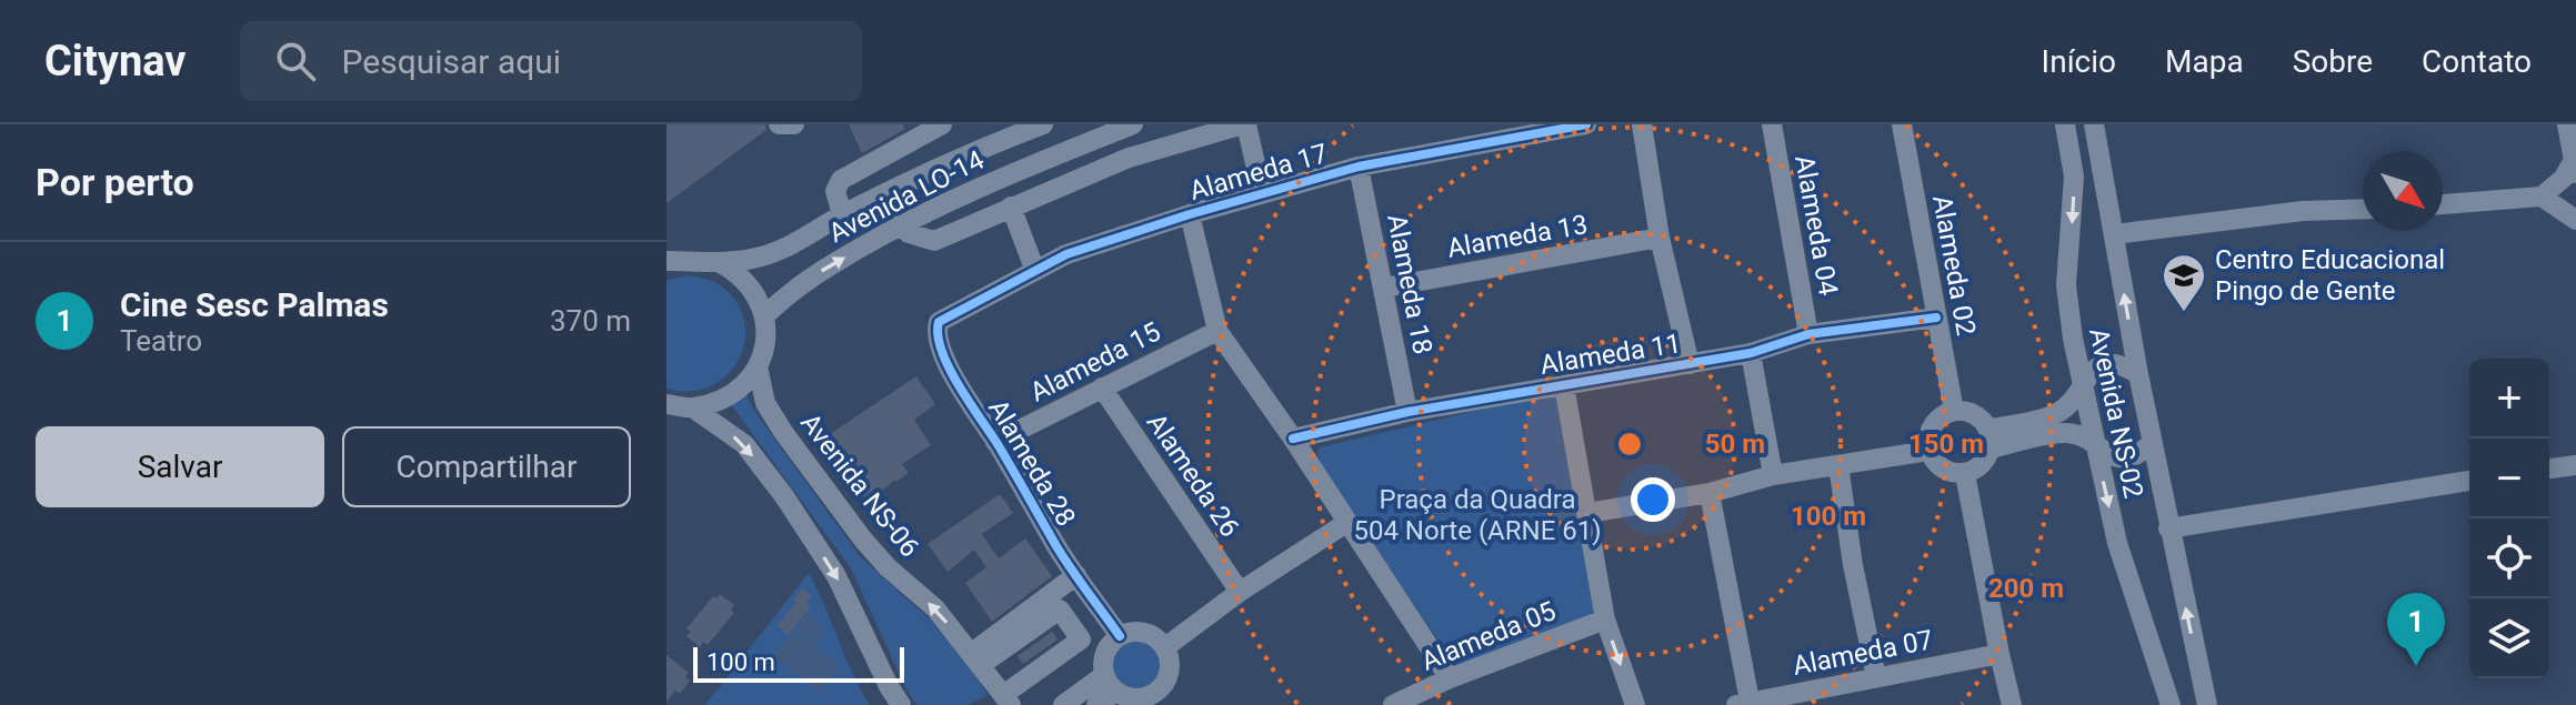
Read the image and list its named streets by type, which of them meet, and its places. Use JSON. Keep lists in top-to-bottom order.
{
  "streets": {
    "street": [
      "Alameda 17",
      "Avenida LO-14",
      "Alameda 04",
      "Alameda 13",
      "Alameda 02",
      "Alameda 18",
      "Alameda 11",
      "Alameda 15",
      "Avenida NS-02",
      "Alameda 28",
      "Alameda 26",
      "Avenida NS-06",
      "Alameda 05",
      "Alameda 07"
    ]
  },
  "crossings": [
    ["Alameda 17", "Alameda 18"],
    ["Alameda 17", "Alameda 28"],
    ["Alameda 04", "Alameda 11"],
    ["Alameda 13", "Alameda 18"],
    ["Alameda 02", "Alameda 11"],
    ["Alameda 18", "Alameda 11"],
    ["Alameda 15", "Alameda 28"],
    ["Alameda 15", "Alameda 26"]
  ],
  "parks": ["Praça da Quadra 504 Norte (ARNE 61)"],
  "places": {
    "school or university": ["Centro Educacional Pingo de Gente"]
  },
  "scale_bar": "100 m",
  "north": "bottom right",
  "page": {
    "header": "Citynav",
    "search": "Pesquisar aqui",
    "nav": [
      "Início",
      "Mapa",
      "Sobre",
      "Contato"
    ],
    "heading": "Por perto",
    "list": [
      {
        "mark": "1",
        "name": "Cine Sesc Palmas",
        "note": "Teatro",
        "value": "370 m"
      }
    ],
    "map_buttons": ["+", "−"],
    "buttons": ["Salvar", "Compartilhar"],
    "pins": "1",
    "scale": "100 m"
  },
  "rings": [
    "50 m",
    "150 m",
    "100 m",
    "200 m"
  ]
}
